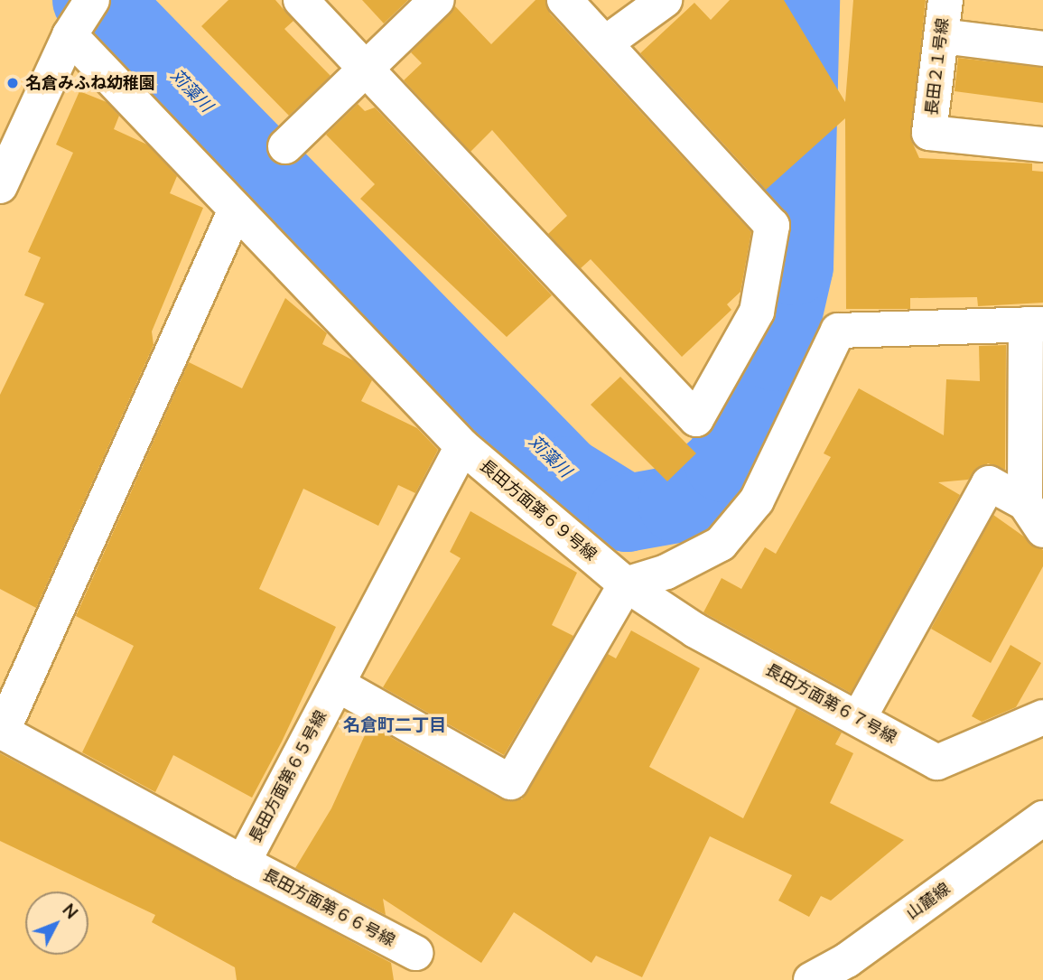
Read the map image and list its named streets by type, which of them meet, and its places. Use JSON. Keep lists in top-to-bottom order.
{
  "streets": {
    "street": [
      "長田２１号線",
      "長田方面第６９号線",
      "長田方面第６７号線",
      "長田方面第６５号線",
      "山麓線",
      "長田方面第６６号線"
    ]
  },
  "crossings": [
    ["長田方面第６９号線", "長田方面第６７号線"],
    ["長田方面第６９号線", "長田方面第６５号線"],
    ["長田方面第６５号線", "長田方面第６６号線"]
  ],
  "districts": ["名倉町二丁目"],
  "water": ["苅藻川"],
  "places": ["名倉みふね幼稚園"],
  "north": "top right"
}
